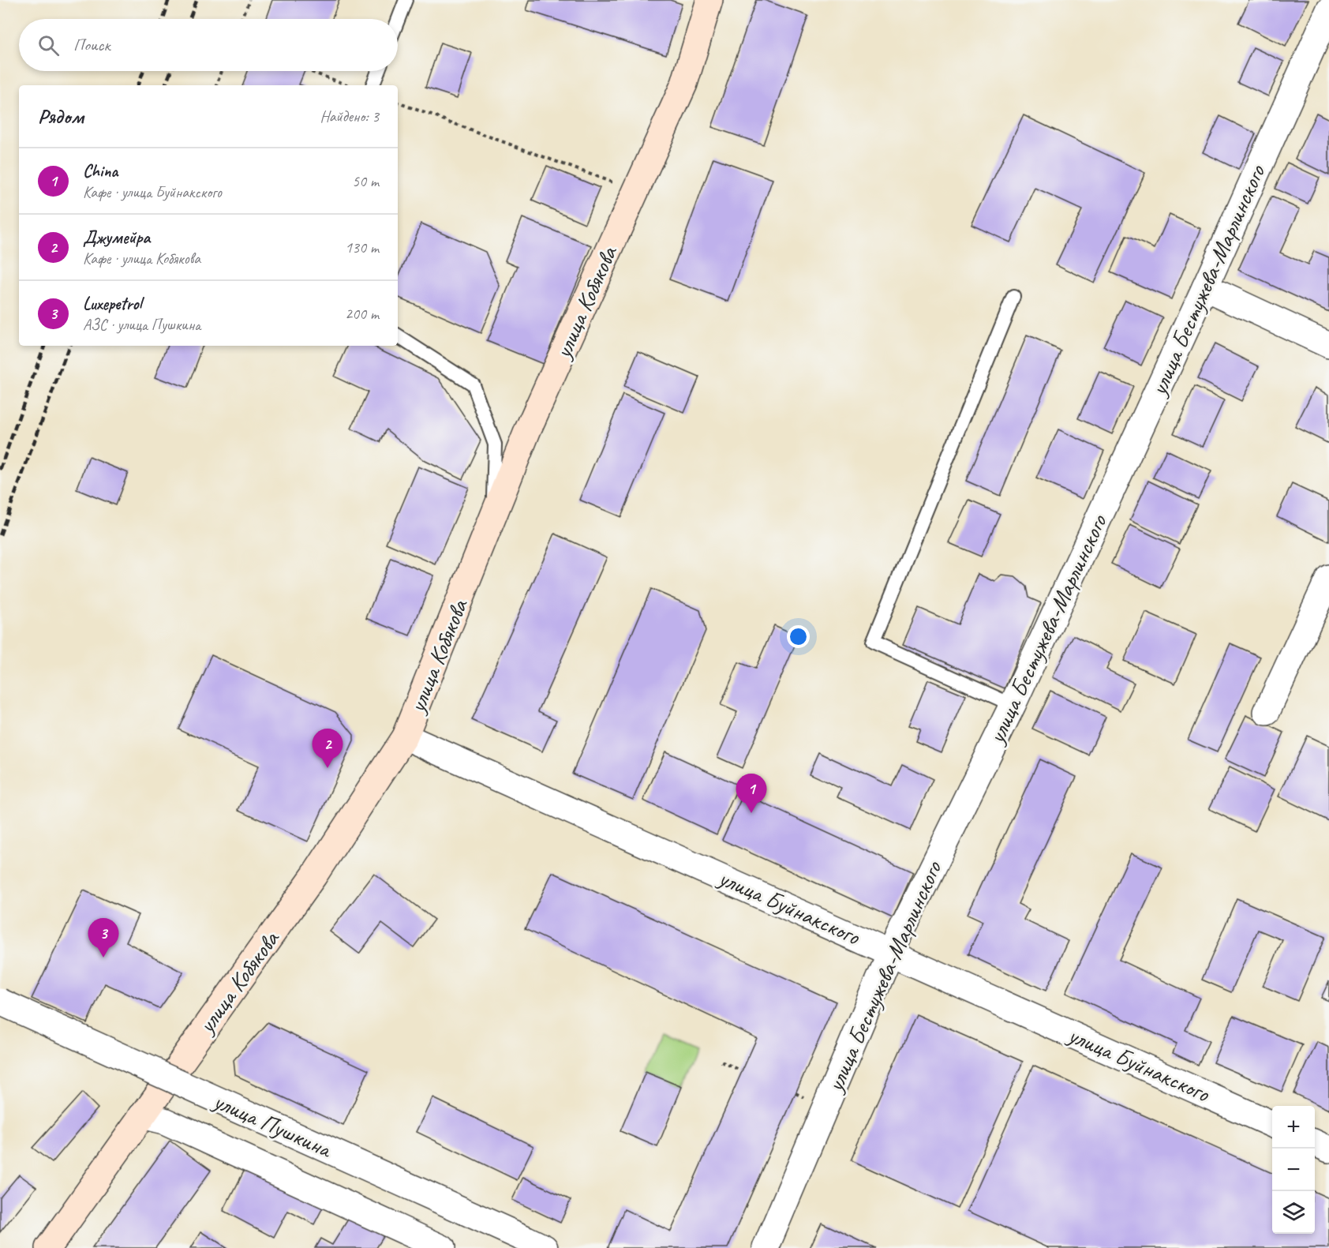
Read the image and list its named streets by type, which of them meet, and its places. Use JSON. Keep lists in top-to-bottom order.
{
  "streets": {
    "street": [
      "улица Бестужева-Марлинского",
      "улица Кобякова",
      "улица Буйнакского",
      "улица Пушкина"
    ]
  },
  "crossings": [
    ["улица Бестужева-Марлинского", "улица Буйнакского"],
    ["улица Кобякова", "улица Буйнакского"]
  ],
  "page": {
    "search": "Поиск",
    "heading": ["Рядом", "Найдено: 3"],
    "list": [
      {
        "mark": "1",
        "name": "China",
        "note": "Кафе · улица Буйнакского",
        "value": "50 m"
      },
      {
        "mark": "2",
        "name": "Джумейра",
        "note": "Кафе · улица Кобякова",
        "value": "130 m"
      },
      {
        "mark": "3",
        "name": "Luxepetrol",
        "note": "АЗС · улица Пушкина",
        "value": "200 m"
      }
    ],
    "pins": ["2", "1", "3"],
    "map_buttons": ["+", "−"]
  }
}
